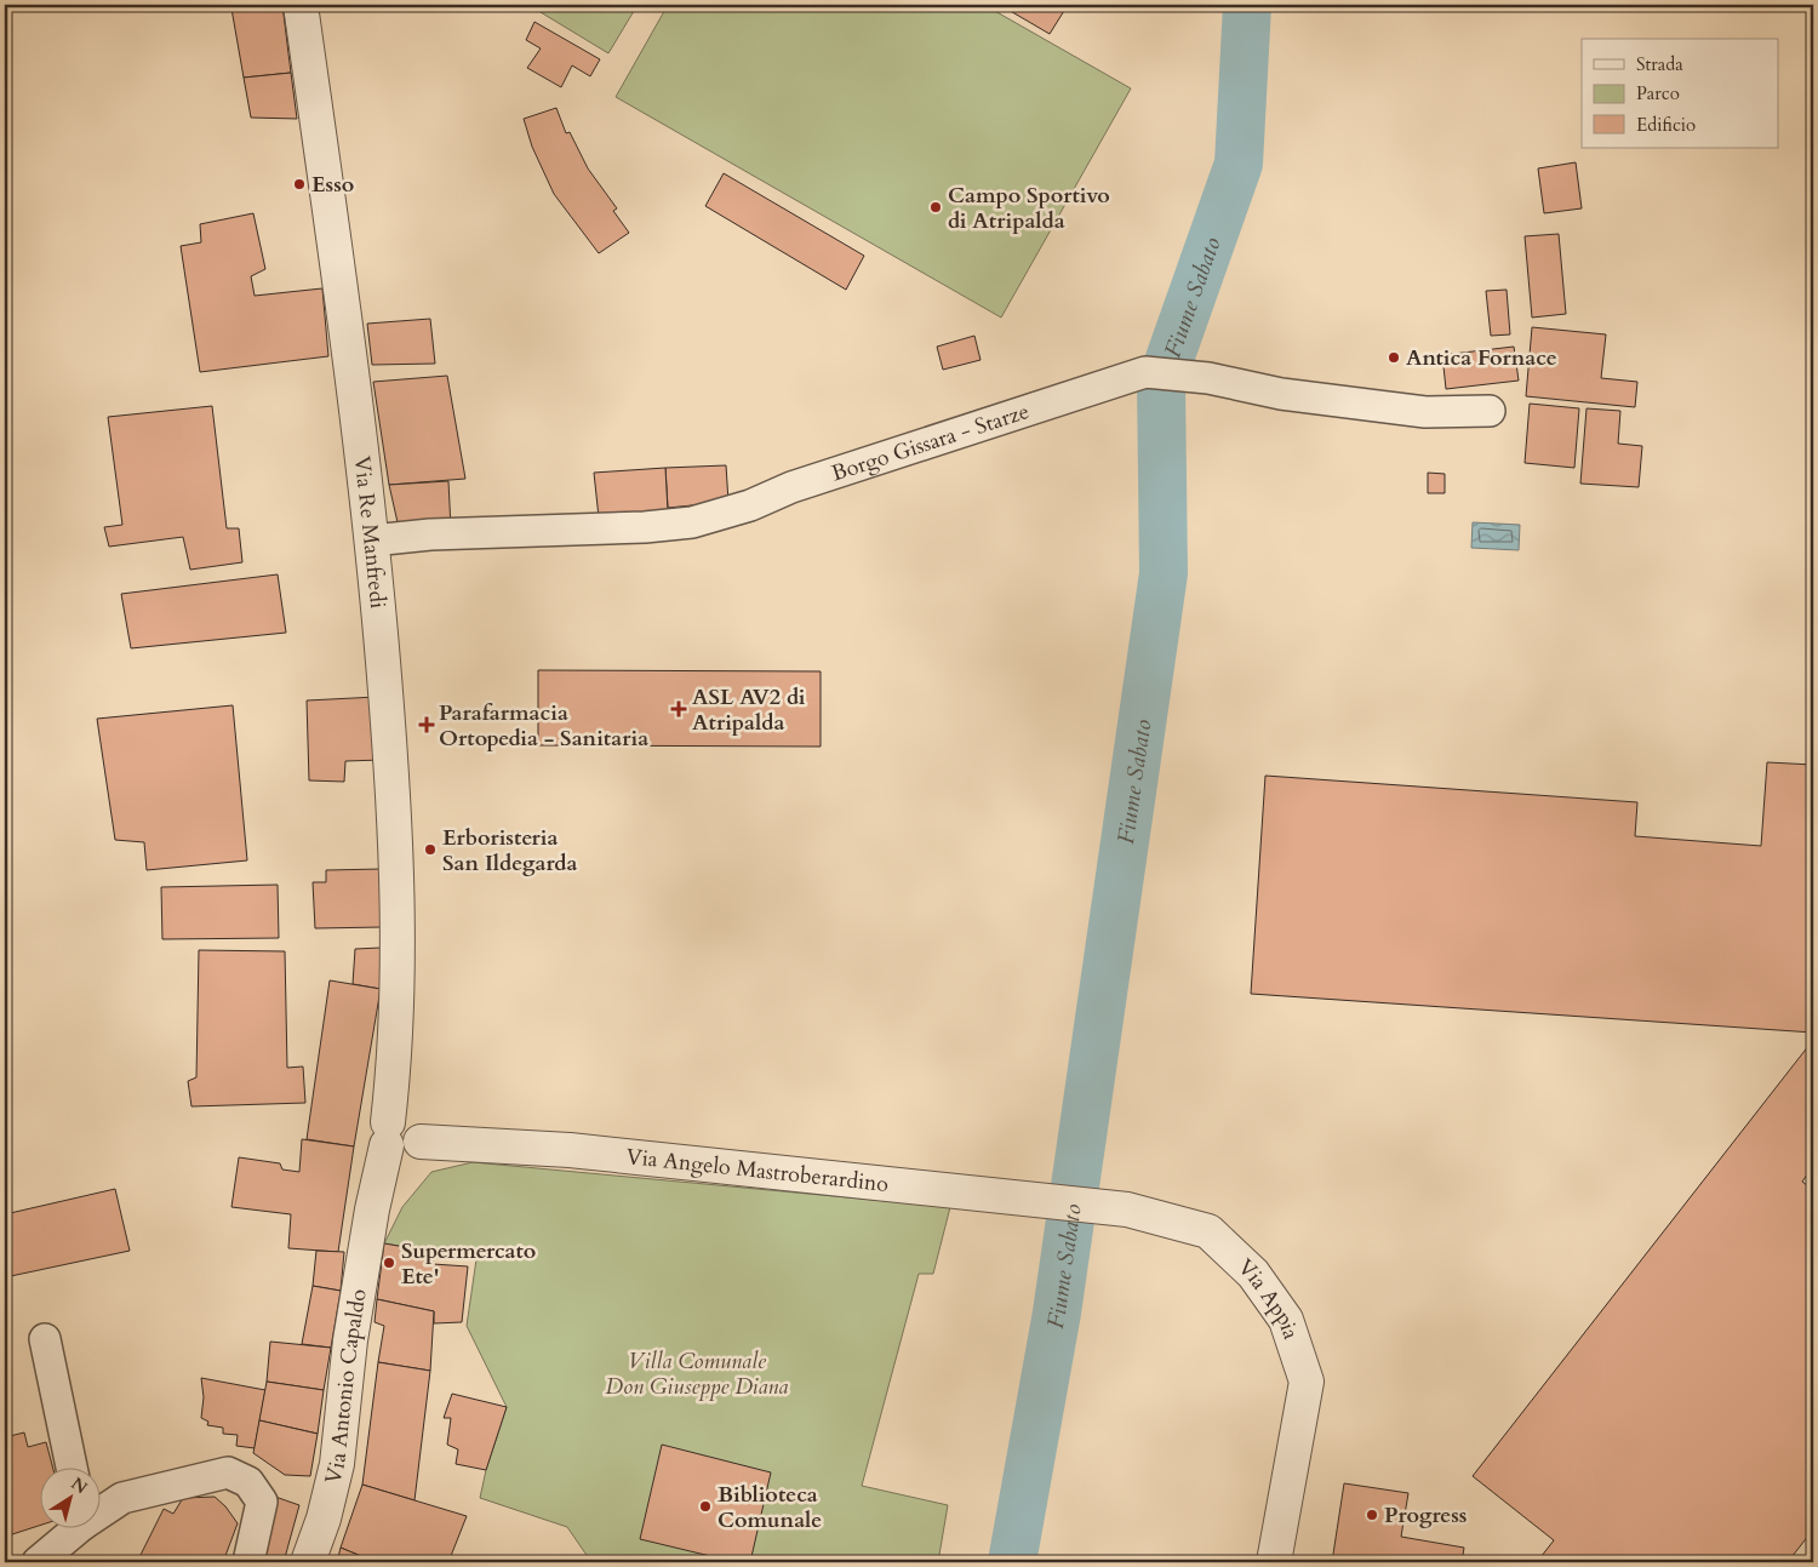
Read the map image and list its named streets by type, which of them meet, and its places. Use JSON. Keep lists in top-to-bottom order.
{
  "streets": {
    "street": [
      "Borgo Gissara - Starze",
      "Via Re Manfredi",
      "Via Angelo Mastroberardino",
      "Via Appia",
      "Via Antonio Capaldo"
    ]
  },
  "crossings": [
    ["Borgo Gissara - Starze", "Via Re Manfredi"],
    ["Via Re Manfredi", "Via Angelo Mastroberardino"],
    ["Via Re Manfredi", "Via Antonio Capaldo"],
    ["Via Angelo Mastroberardino", "Via Appia"],
    ["Via Angelo Mastroberardino", "Via Antonio Capaldo"]
  ],
  "water": ["Fiume Sabato"],
  "parks": ["Villa Comunale Don Giuseppe Diana"],
  "places": {
    "other": [
      "Esso",
      "Campo Sportivo di Atripalda",
      "Antica Fornace",
      "Erboristeria San Ildegarda",
      "Supermercato Ete'",
      "Biblioteca Comunale",
      "Progress"
    ],
    "health": ["ASL AV2 di Atripalda", "Parafarmacia Ortopedia - Sanitaria"]
  },
  "legend": ["Strada", "Parco", "Edificio"],
  "north": "top right"
}
